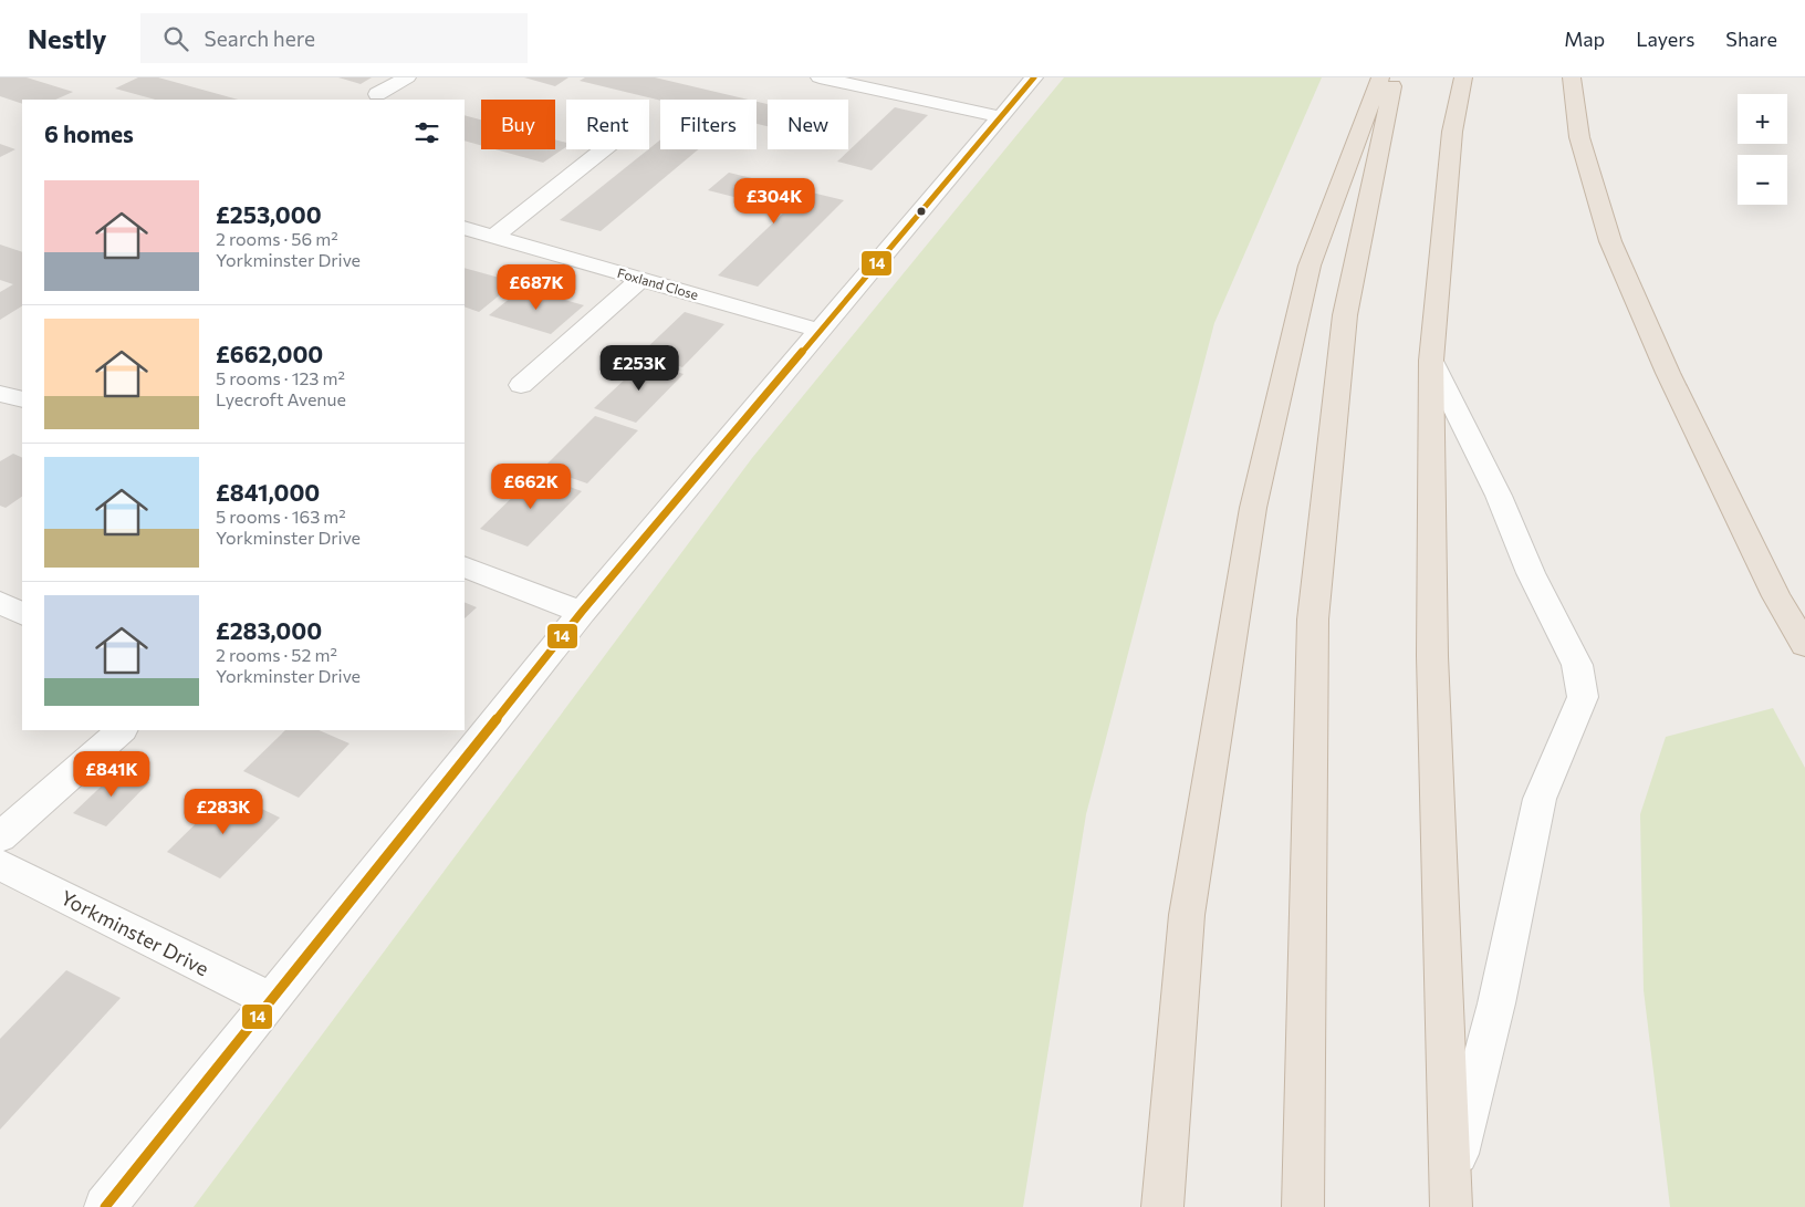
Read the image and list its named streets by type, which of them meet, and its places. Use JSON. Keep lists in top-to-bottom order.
{
  "streets": {
    "street": ["Foxland Close", "Yorkminster Drive"]
  },
  "lines": ["transit line 14"],
  "page": {
    "header": "Nestly",
    "search": "Search here",
    "nav": ["Map", "Layers", "Share"],
    "map_buttons": ["+", "−"],
    "chip": [
      "Buy",
      "Rent",
      "Filters",
      "New"
    ],
    "heading": "6 homes",
    "list": [
      {
        "name": "£253,000",
        "note": "2 rooms · 56 m² · Yorkminster Drive"
      },
      {
        "name": "£662,000",
        "note": "5 rooms · 123 m² · Lyecroft Avenue"
      },
      {
        "name": "£841,000",
        "note": "5 rooms · 163 m² · Yorkminster Drive"
      },
      {
        "name": "£283,000",
        "note": "2 rooms · 52 m² · Yorkminster Drive"
      }
    ],
    "price": [
      "£304K",
      "£687K",
      "£253K",
      "£662K",
      "£841K",
      "£283K"
    ]
  }
}
